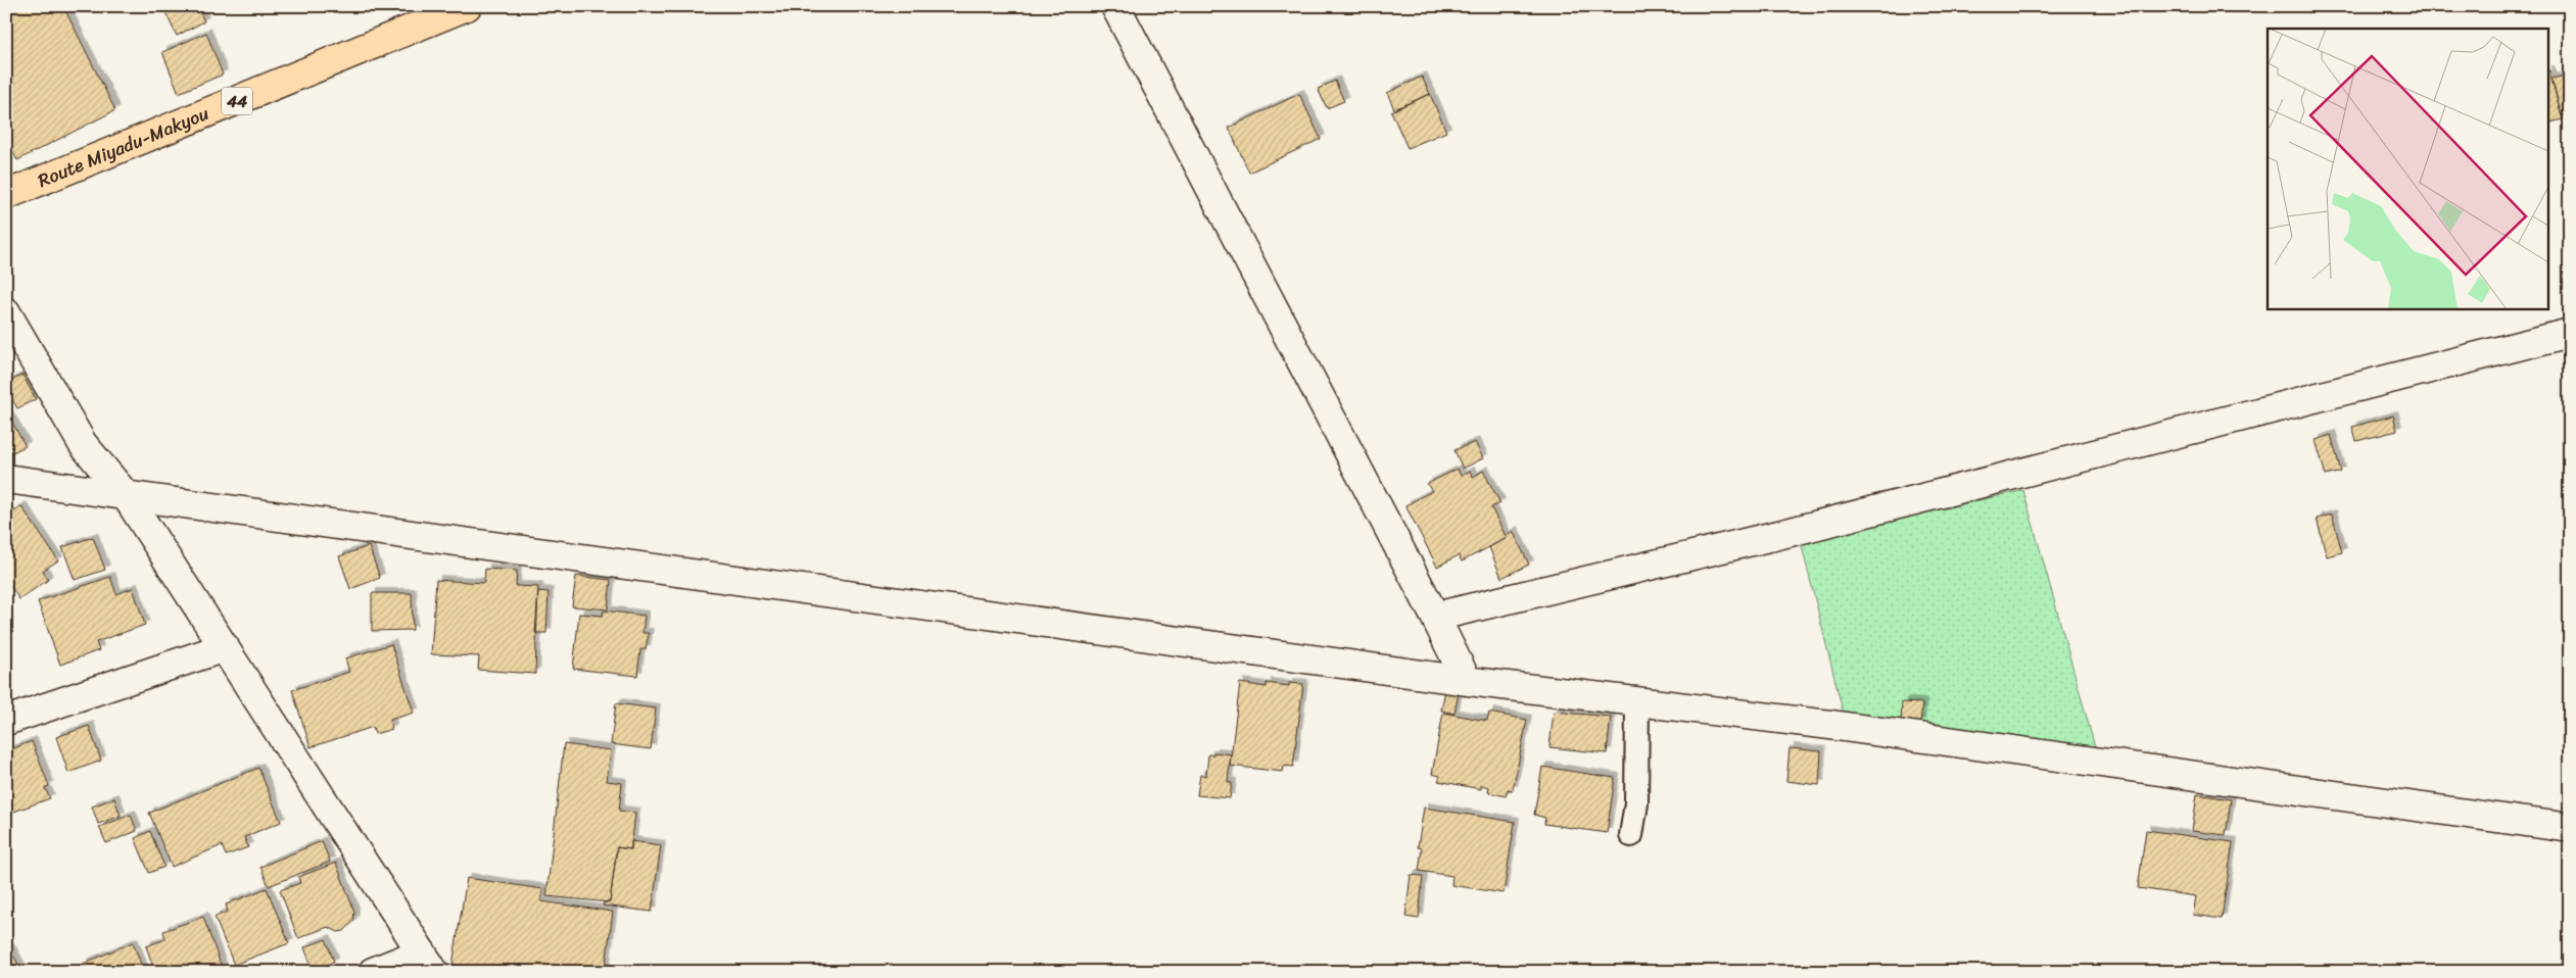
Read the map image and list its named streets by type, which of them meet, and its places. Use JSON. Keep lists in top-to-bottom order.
{
  "streets": {
    "main road": ["44", "Route Miyadu-Makyou"]
  }
}
